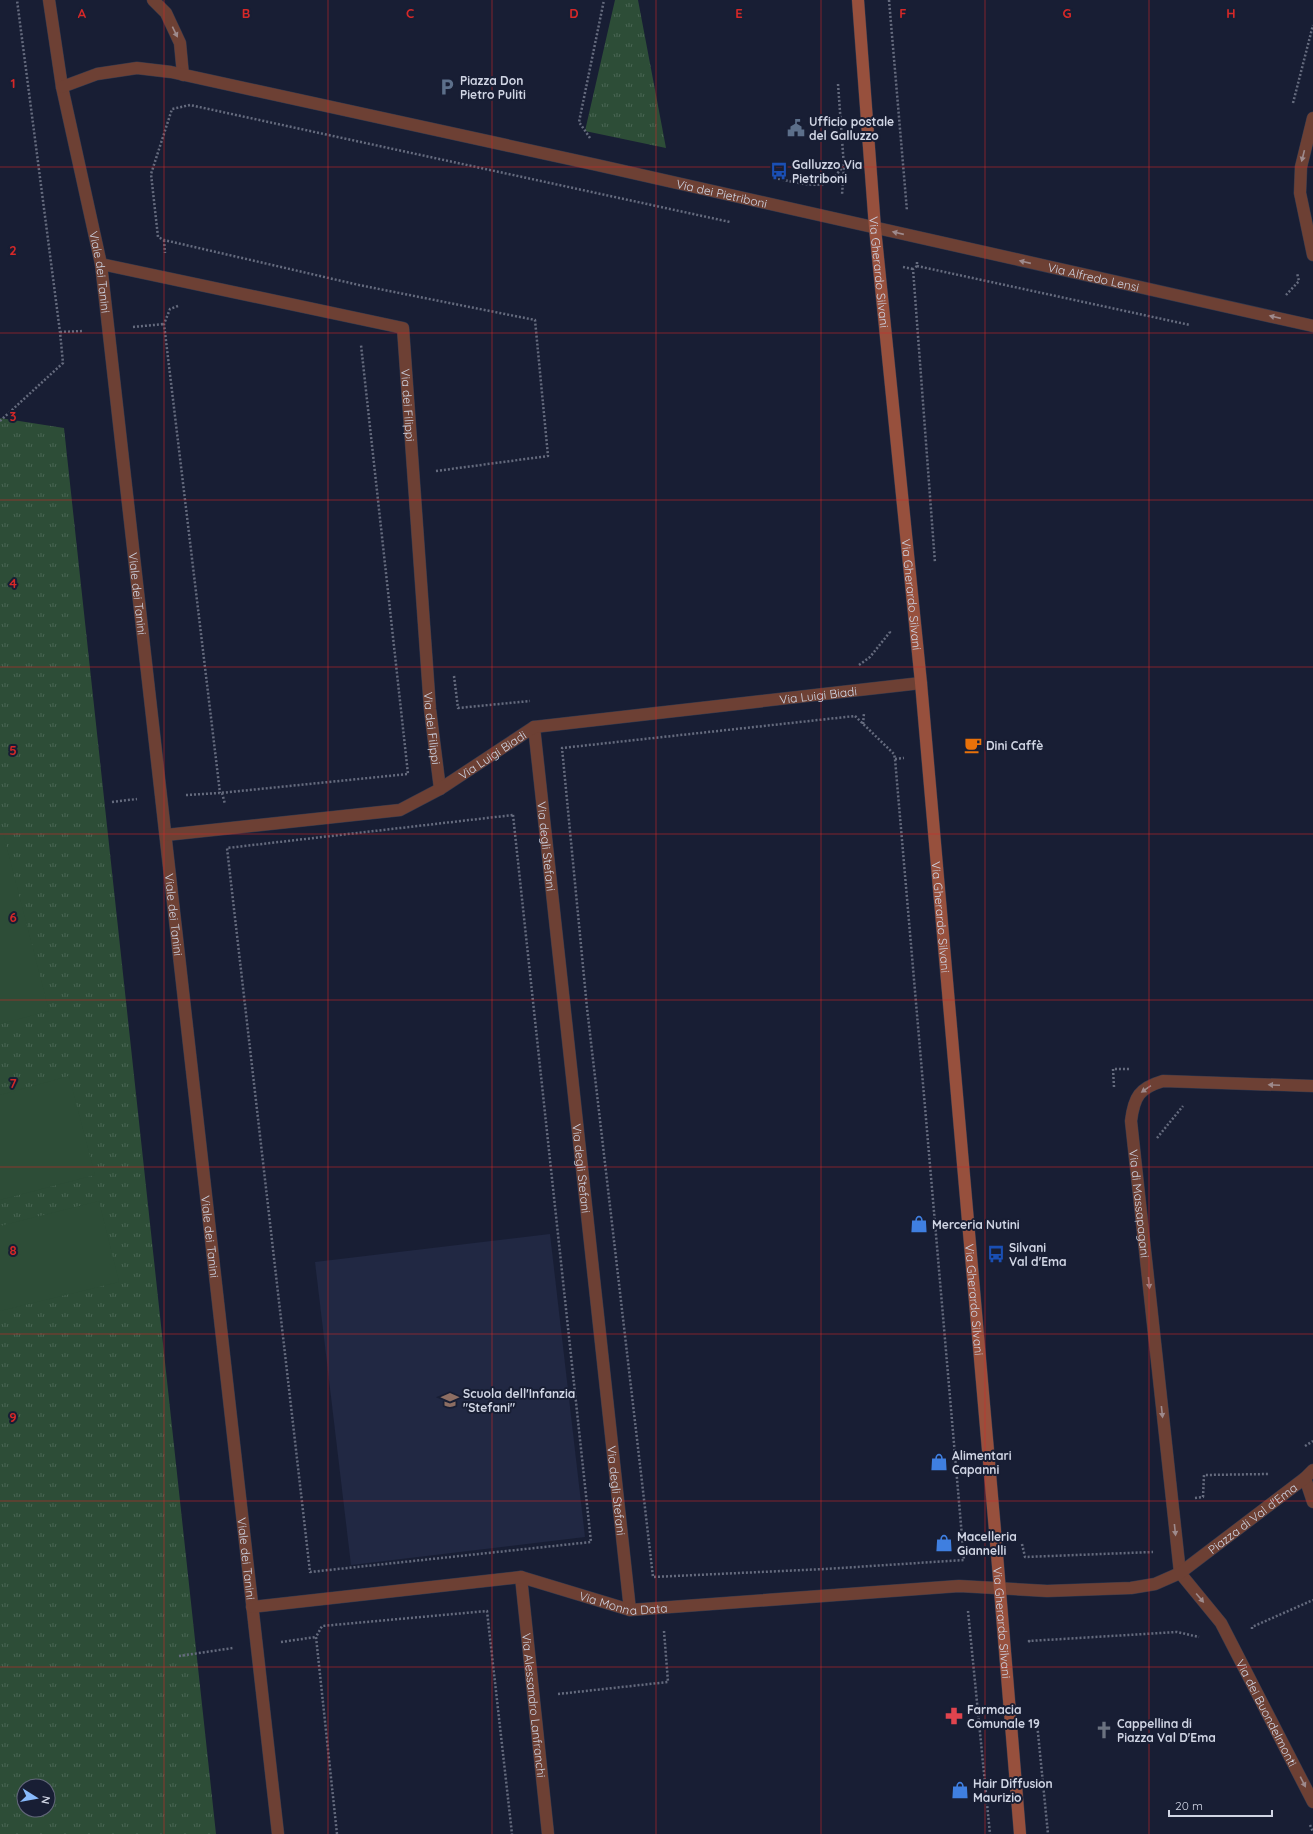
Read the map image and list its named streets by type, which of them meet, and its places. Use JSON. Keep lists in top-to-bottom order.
{
  "streets": {
    "main road": ["Via Gherardo Silvani"],
    "street": [
      "Via dei Pietriboni",
      "Viale dei Tanini",
      "Via Alfredo Lensi",
      "Via dei Filippi",
      "Via Luigi Biadi",
      "Via degli Stefani",
      "Via di Massapagani",
      "Piazza di Val d'Ema",
      "Via Monna Data",
      "Via Alessandro Lanfranchi",
      "Via dei Buondelmonti"
    ]
  },
  "crossings": [
    ["Via dei Pietriboni", "Via Gherardo Silvani"],
    ["Via dei Pietriboni", "Via Alfredo Lensi"],
    ["Viale dei Tanini", "Via dei Filippi"],
    ["Viale dei Tanini", "Via Luigi Biadi"],
    ["Viale dei Tanini", "Via Monna Data"],
    ["Via Gherardo Silvani", "Via Alfredo Lensi"],
    ["Via Gherardo Silvani", "Via Luigi Biadi"],
    ["Via Gherardo Silvani", "Piazza di Val d'Ema"],
    ["Via Gherardo Silvani", "Via Monna Data"],
    ["Via dei Filippi", "Via Luigi Biadi"],
    ["Via Luigi Biadi", "Via degli Stefani"],
    ["Via degli Stefani", "Via Monna Data"],
    ["Via di Massapagani", "Piazza di Val d'Ema"],
    ["Via di Massapagani", "Via dei Buondelmonti"],
    ["Piazza di Val d'Ema", "Via Monna Data"],
    ["Piazza di Val d'Ema", "Via dei Buondelmonti"],
    ["Via Monna Data", "Via Alessandro Lanfranchi"]
  ],
  "one_way": ["Via Alfredo Lensi", "Via dei Buondelmonti"],
  "places": {
    "parking": ["Piazza Don Pietro Puliti"],
    "public building": ["Ufficio postale del Galluzzo"],
    "bus stop": ["Galluzzo Via Pietriboni", "Silvani Val d'Ema"],
    "cafe": ["Dini Caffè"],
    "shop": [
      "Merceria Nutini",
      "Alimentari Capanni",
      "Macelleria Giannelli",
      "Hair Diffusion Maurizio"
    ],
    "school or university": ["Scuola dell'Infanzia \"Stefani\""],
    "pharmacy": ["Farmacia Comunale 19"],
    "church": ["Cappellina di Piazza Val D'Ema"]
  },
  "scale_bar": "20 m",
  "north": "right",
  "grid": {
    "columns": [
      "A",
      "B",
      "C",
      "D",
      "E",
      "F",
      "G",
      "H"
    ],
    "rows": [
      "1",
      "2",
      "3",
      "4",
      "5",
      "6",
      "7",
      "8",
      "9"
    ]
  }
}
